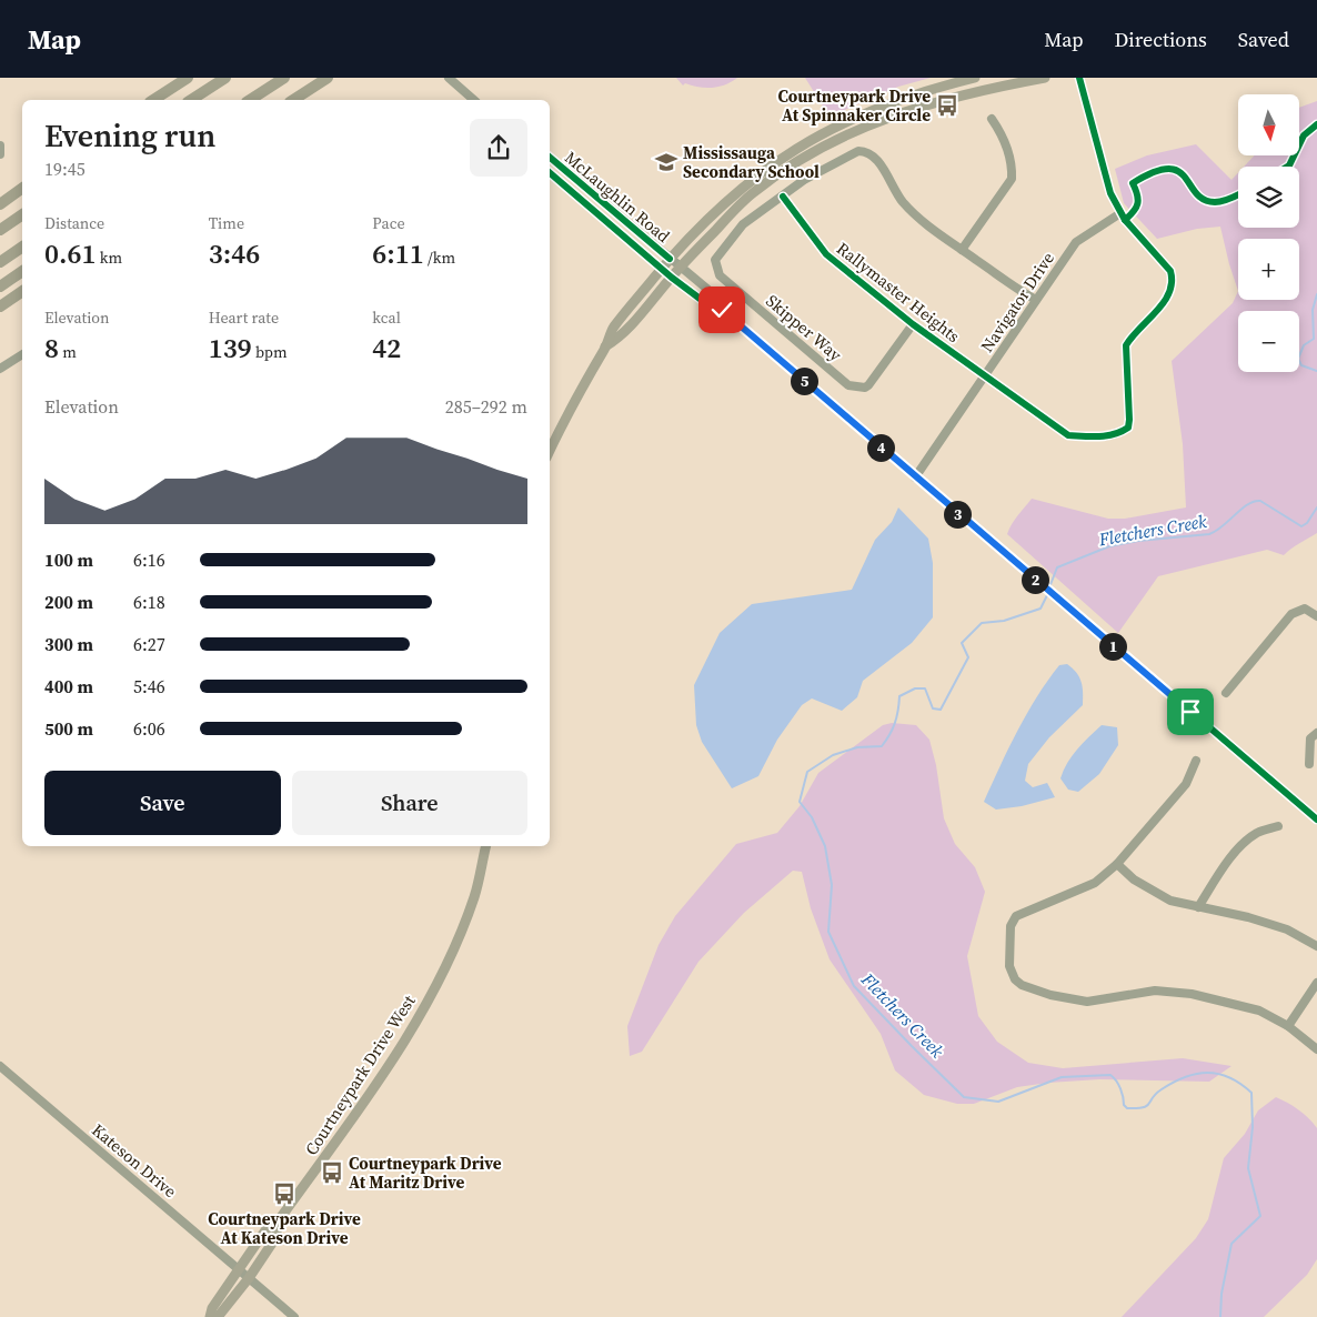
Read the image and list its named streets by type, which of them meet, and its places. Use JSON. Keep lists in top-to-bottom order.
{
  "streets": {
    "main road": ["Courtneypark Drive West"],
    "street": [
      "McLaughlin Road",
      "Rallymaster Heights",
      "Navigator Drive",
      "Skipper Way",
      "Kateson Drive"
    ]
  },
  "crossings": [
    ["McLaughlin Road", "Navigator Drive"],
    ["Rallymaster Heights", "Navigator Drive"],
    ["Rallymaster Heights", "Skipper Way"],
    ["Navigator Drive", "Skipper Way"],
    ["Courtneypark Drive West", "Kateson Drive"]
  ],
  "water": ["Fletchers Creek"],
  "places": {
    "bus stop": ["Courtneypark Drive At Spinnaker Circle", "Courtneypark Drive At Maritz Drive", "Courtneypark Drive At Kateson Drive"],
    "school or university": ["Mississauga Secondary School"]
  },
  "north": "bottom",
  "page": {
    "header": "Map",
    "nav": ["Map", "Directions", "Saved"],
    "map_buttons": ["+", "−"],
    "heading": ["Evening run", "19:45"],
    "stats": [
      ["Distance", "0.61 km"],
      ["Time", "3:46"],
      ["Pace", "6:11 /km"],
      ["Elevation", "8 m"],
      ["Heart rate", "139 bpm"],
      ["kcal", "42"]
    ],
    "pins": [
      "5",
      "4",
      "3",
      "2",
      "1"
    ],
    "chart": ["Elevation", "285–292 m"],
    "list": [
      {
        "name": "100 m",
        "note": "6:16"
      },
      {
        "name": "200 m",
        "note": "6:18"
      },
      {
        "name": "300 m",
        "note": "6:27"
      },
      {
        "name": "400 m",
        "note": "5:46"
      },
      {
        "name": "500 m",
        "note": "6:06"
      }
    ],
    "buttons": ["Save", "Share"]
  }
}
